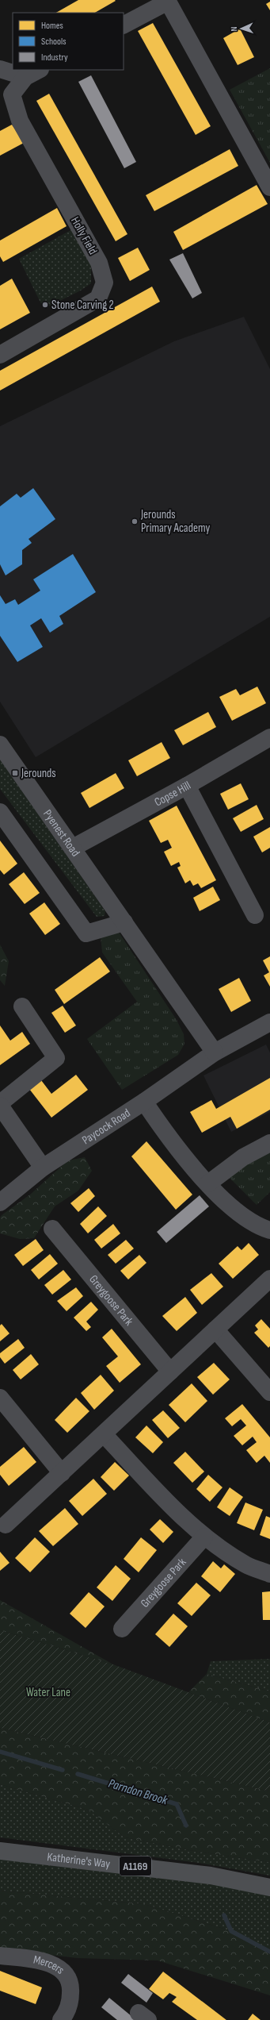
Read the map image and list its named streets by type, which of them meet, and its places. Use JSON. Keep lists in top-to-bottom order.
{
  "streets": {
    "main road": ["Katherine's Way", "A1169"],
    "street": [
      "Holly Field",
      "Copse Hill",
      "Pyenest Road",
      "Paycock Road",
      "Greygoose Park",
      "Mercers"
    ]
  },
  "crossings": [
    ["Copse Hill", "Pyenest Road"],
    ["Pyenest Road", "Paycock Road"]
  ],
  "water": ["Parndon Brook"],
  "parks": ["Water Lane"],
  "places": {
    "other": ["Stone Carving 2", "Jerounds Primary Academy"],
    "transit": ["Jerounds"]
  },
  "legend": ["Homes", "Schools", "Industry"],
  "north": "left"
}
